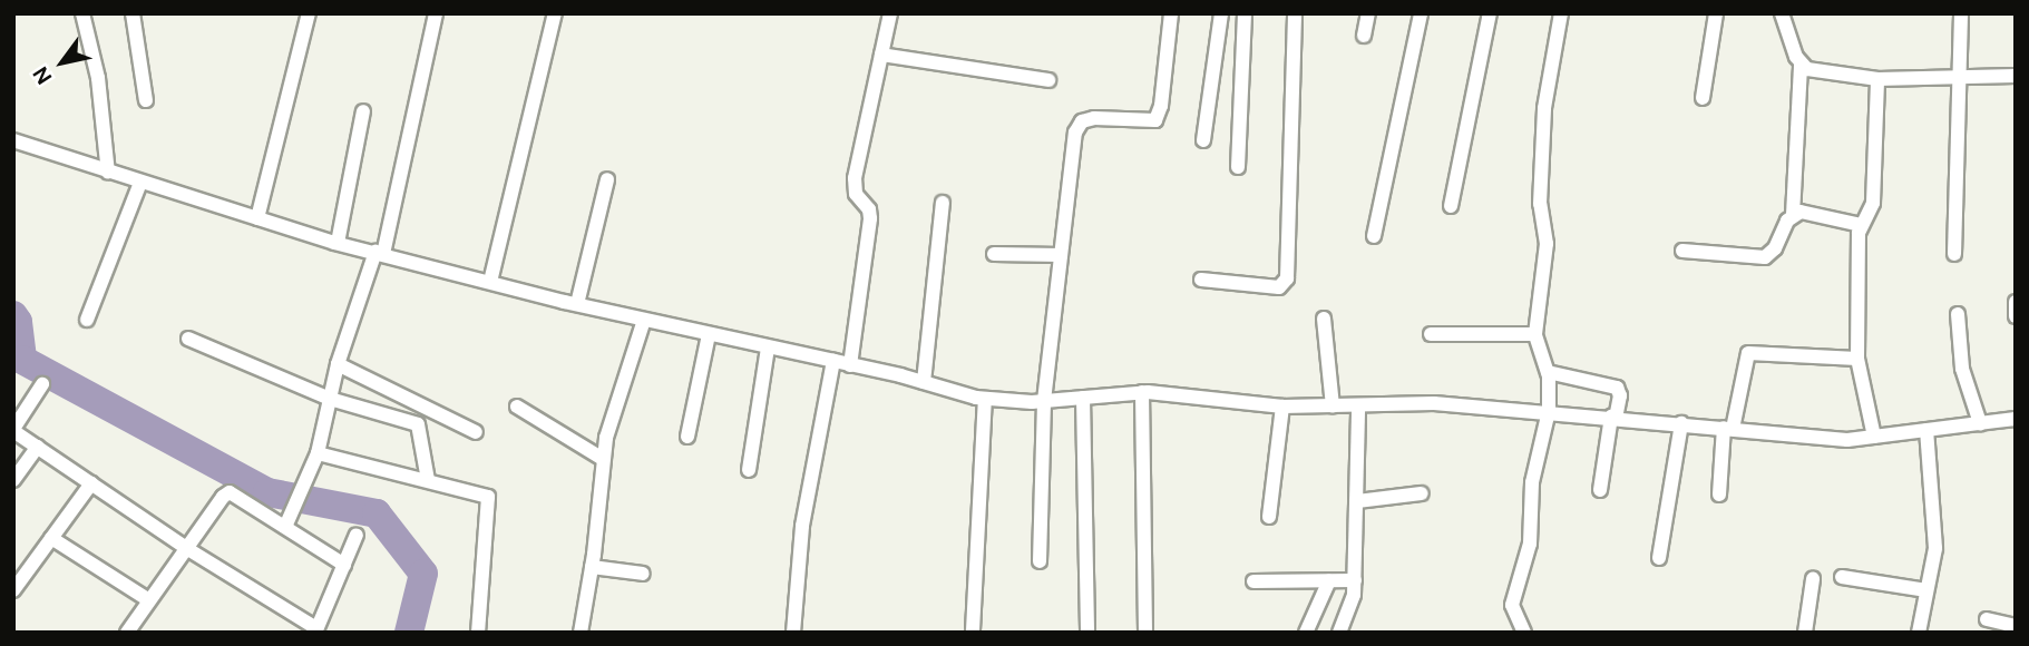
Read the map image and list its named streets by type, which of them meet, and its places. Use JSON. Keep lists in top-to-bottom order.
{
  "north": "bottom left"
}
